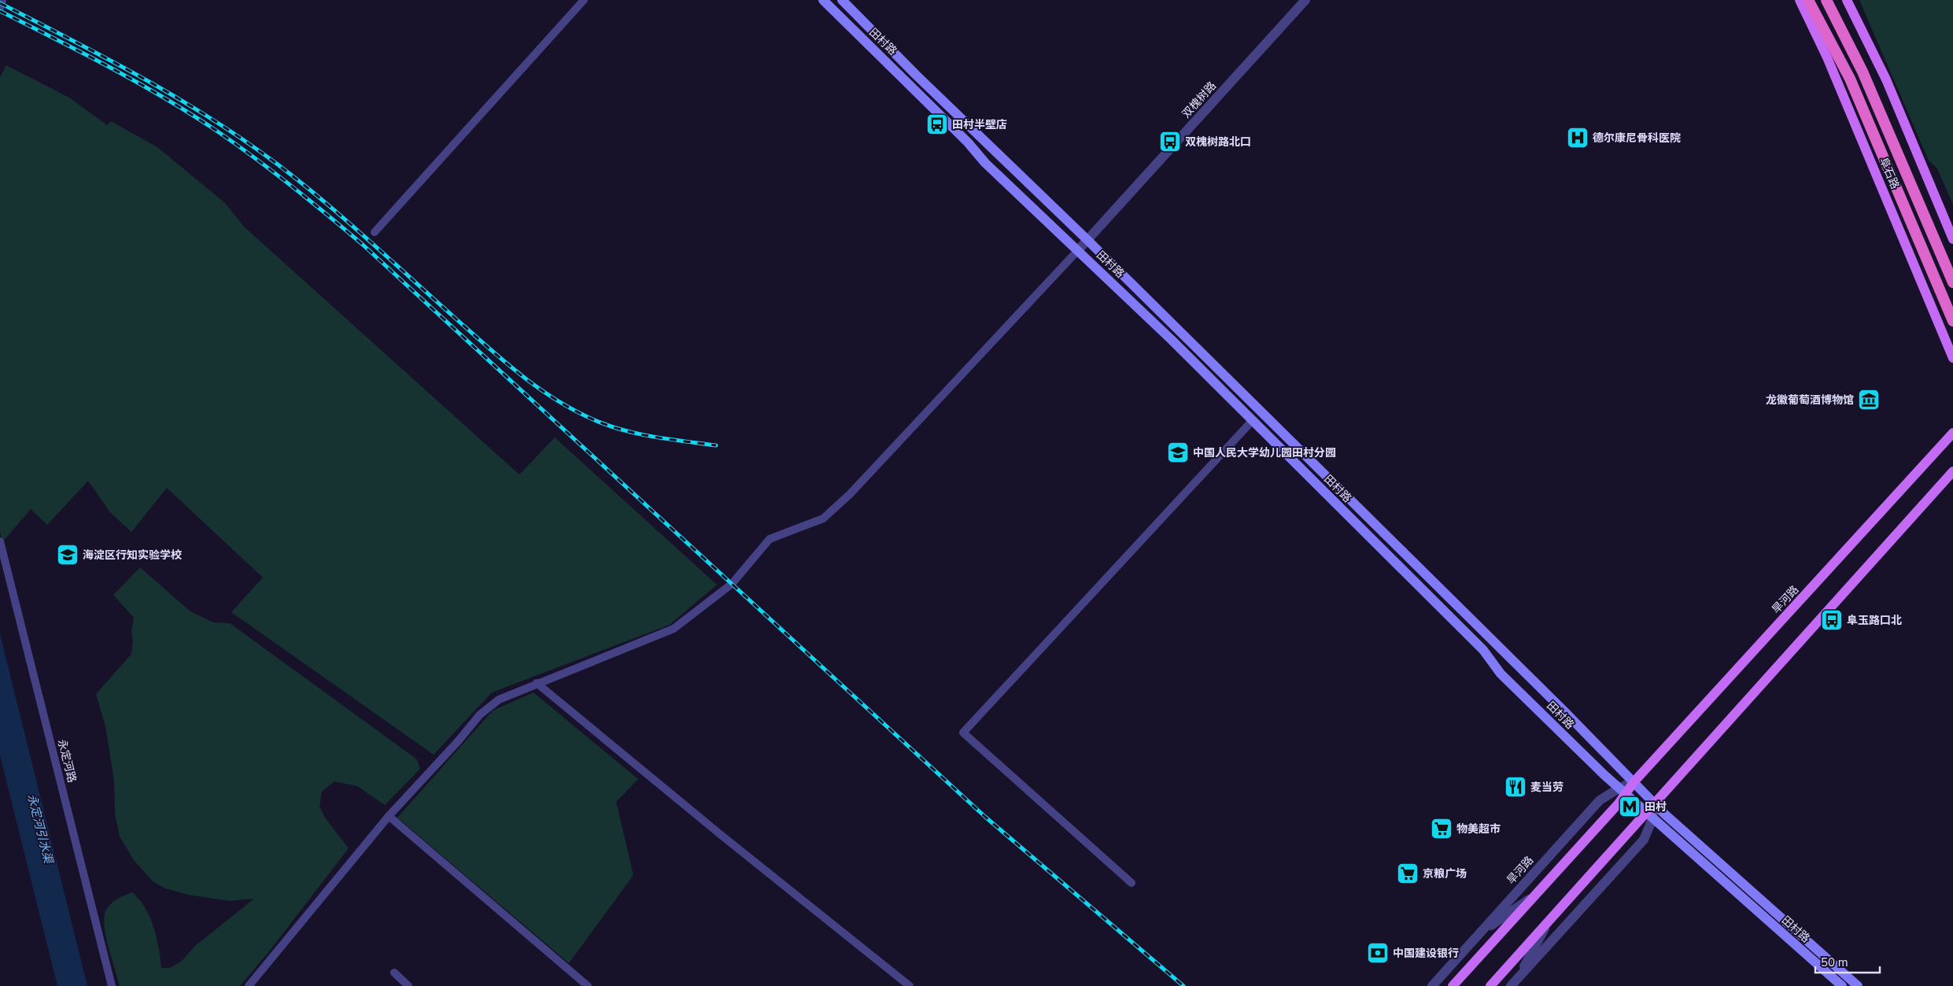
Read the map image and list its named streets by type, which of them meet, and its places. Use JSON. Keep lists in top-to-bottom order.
{
  "streets": {
    "highway": ["阜石路"],
    "main road": ["田村路", "旱河路"],
    "street": ["双槐树路", "永定河路"]
  },
  "crossings": [
    ["田村路", "双槐树路"],
    ["田村路", "旱河路"]
  ],
  "water": ["永定河引水渠"],
  "places": {
    "bus stop": ["田村半壁店", "双槐树路北口", "阜玉路口北"],
    "hospital": ["德尔康尼骨科医院"],
    "museum": ["龙徽葡萄酒博物馆"],
    "school or university": ["中国人民大学幼儿园田村分园", "海淀区行知实验学校"],
    "restaurant": ["麦当劳"],
    "metro station": ["田村"],
    "supermarket": ["物美超市", "京粮广场"],
    "bank": ["中国建设银行"]
  },
  "scale_bar": "50 m"
}
